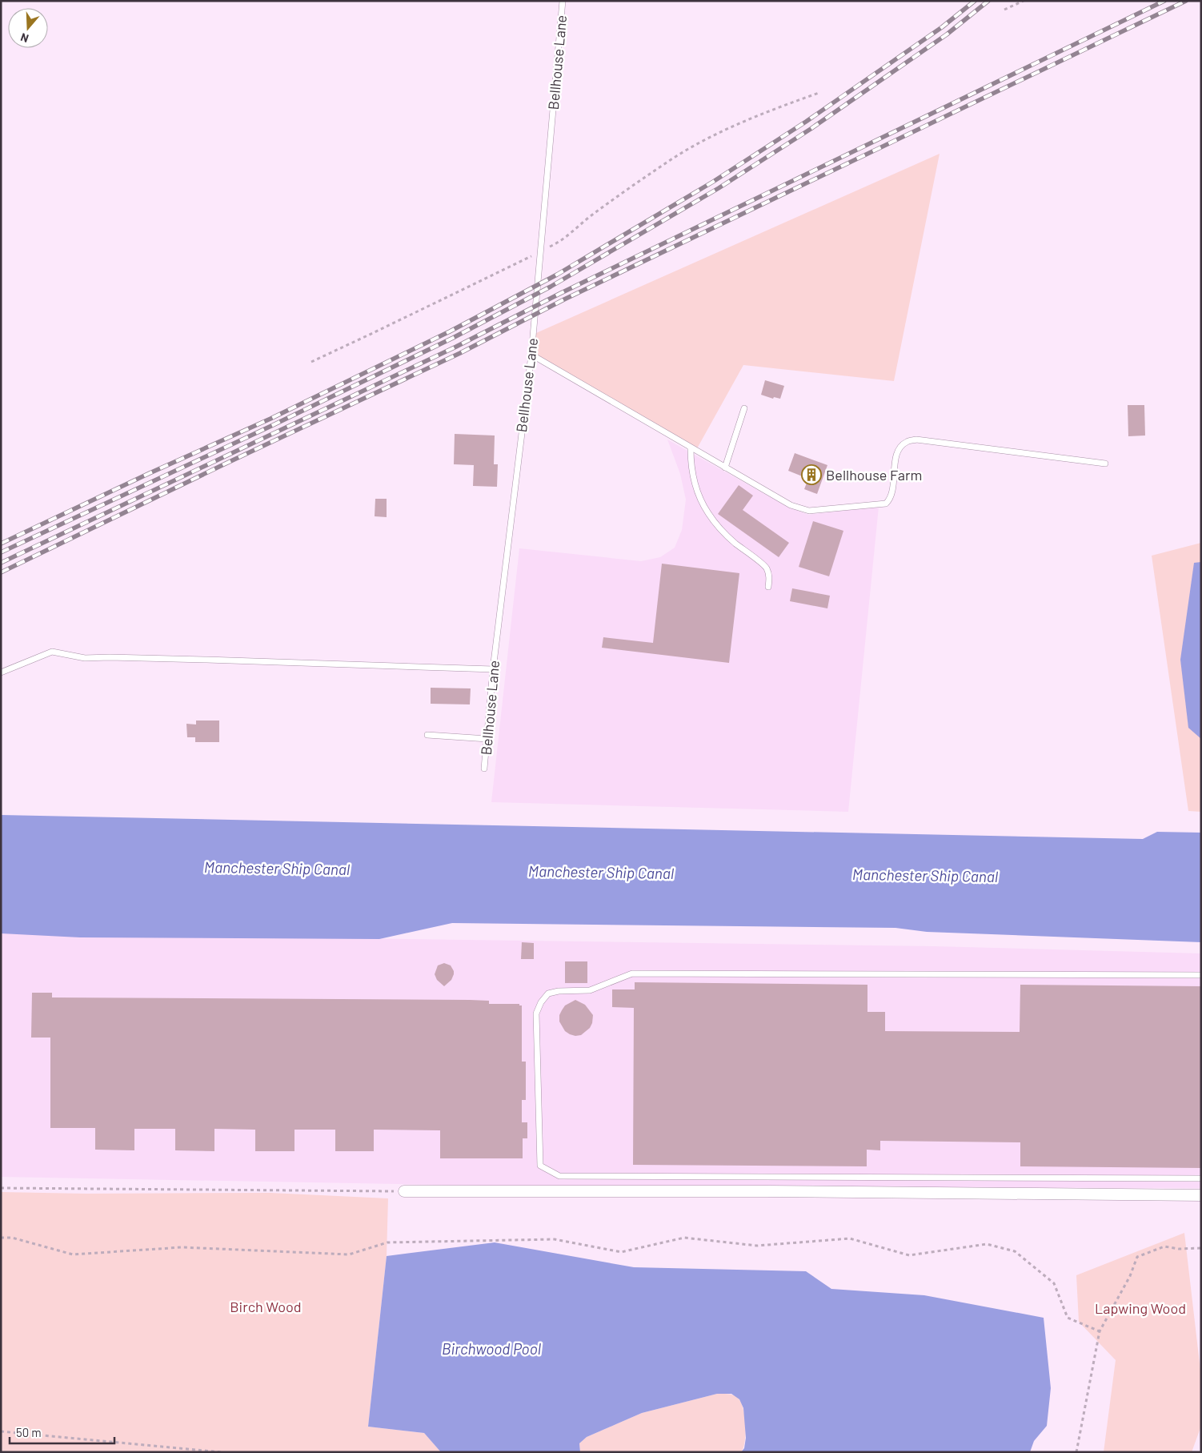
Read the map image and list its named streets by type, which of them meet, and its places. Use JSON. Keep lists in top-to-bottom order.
{
  "streets": {
    "lane": ["Bellhouse Lane"]
  },
  "water": ["Manchester Ship Canal", "Birchwood Pool"],
  "parks": ["Birch Wood", "Lapwing Wood"],
  "places": {
    "building": ["Bellhouse Farm"]
  },
  "scale_bar": "50 m",
  "north": "bottom"
}
